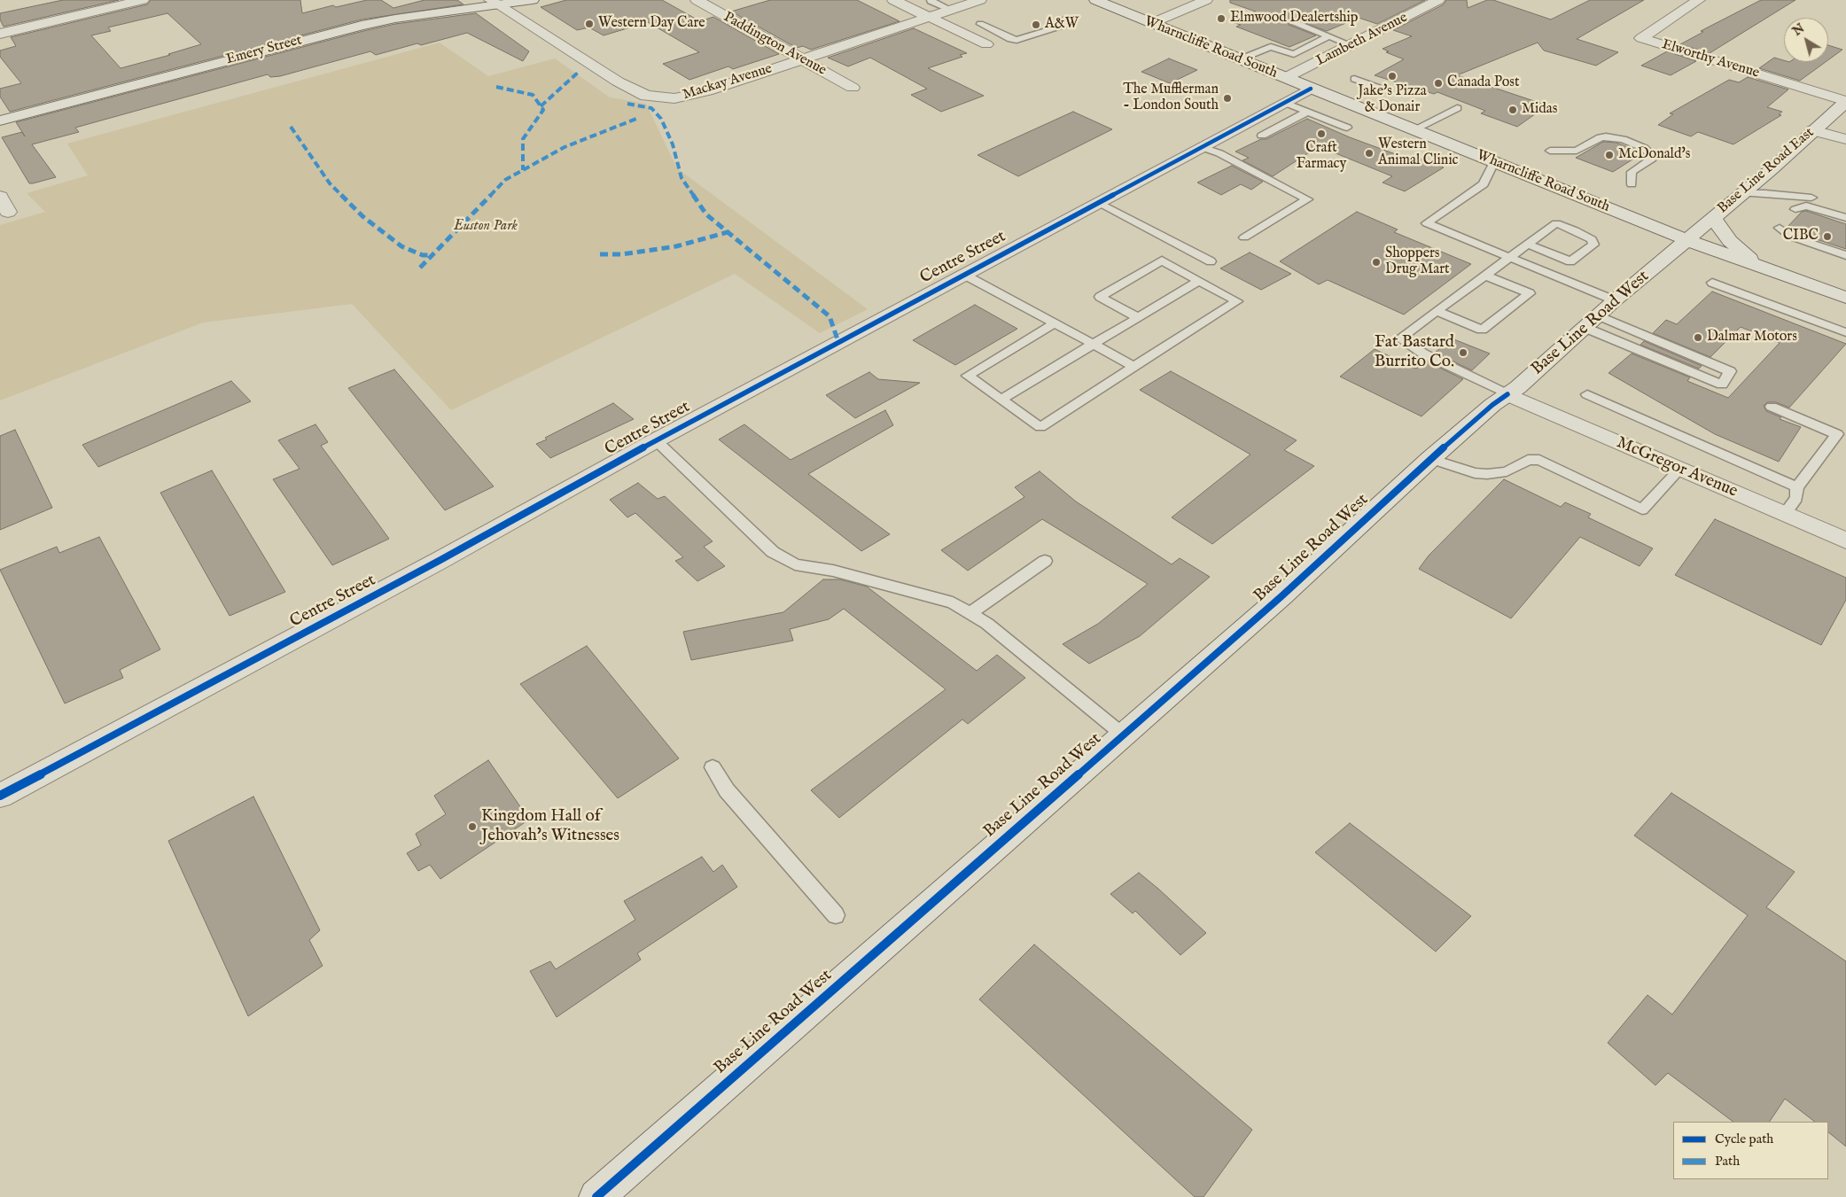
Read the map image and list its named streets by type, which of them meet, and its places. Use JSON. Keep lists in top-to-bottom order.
{
  "streets": {
    "street": [
      "Lambeth Avenue",
      "Paddington Avenue",
      "Wharncliffe Road South",
      "Emery Street",
      "Elworthy Avenue",
      "Mackay Avenue",
      "Base Line Road East",
      "Centre Street",
      "Base Line Road West",
      "McGregor Avenue"
    ]
  },
  "crossings": [
    ["Lambeth Avenue", "Wharncliffe Road South"],
    ["Paddington Avenue", "Mackay Avenue"],
    ["Wharncliffe Road South", "Base Line Road East"],
    ["Wharncliffe Road South", "Centre Street"],
    ["Wharncliffe Road South", "Base Line Road West"],
    ["Emery Street", "Mackay Avenue"],
    ["Elworthy Avenue", "Base Line Road East"],
    ["Base Line Road East", "Base Line Road West"],
    ["Base Line Road West", "McGregor Avenue"]
  ],
  "parks": ["Euston Park"],
  "places": [
    "Elmwood Dealertship",
    "Western Day Care",
    "A&W",
    "Jake's Pizza & Donair",
    "Canada Post",
    "The Mufflerman - London South",
    "Midas",
    "Craft Farmacy",
    "Western Animal Clinic",
    "McDonald's",
    "CIBC",
    "Shoppers Drug Mart",
    "Dalmar Motors",
    "Fat Bastard Burrito Co.",
    "Kingdom Hall of Jehovah's Witnesses"
  ],
  "legend": ["Cycle path", "Path"],
  "north": "top left"
}
